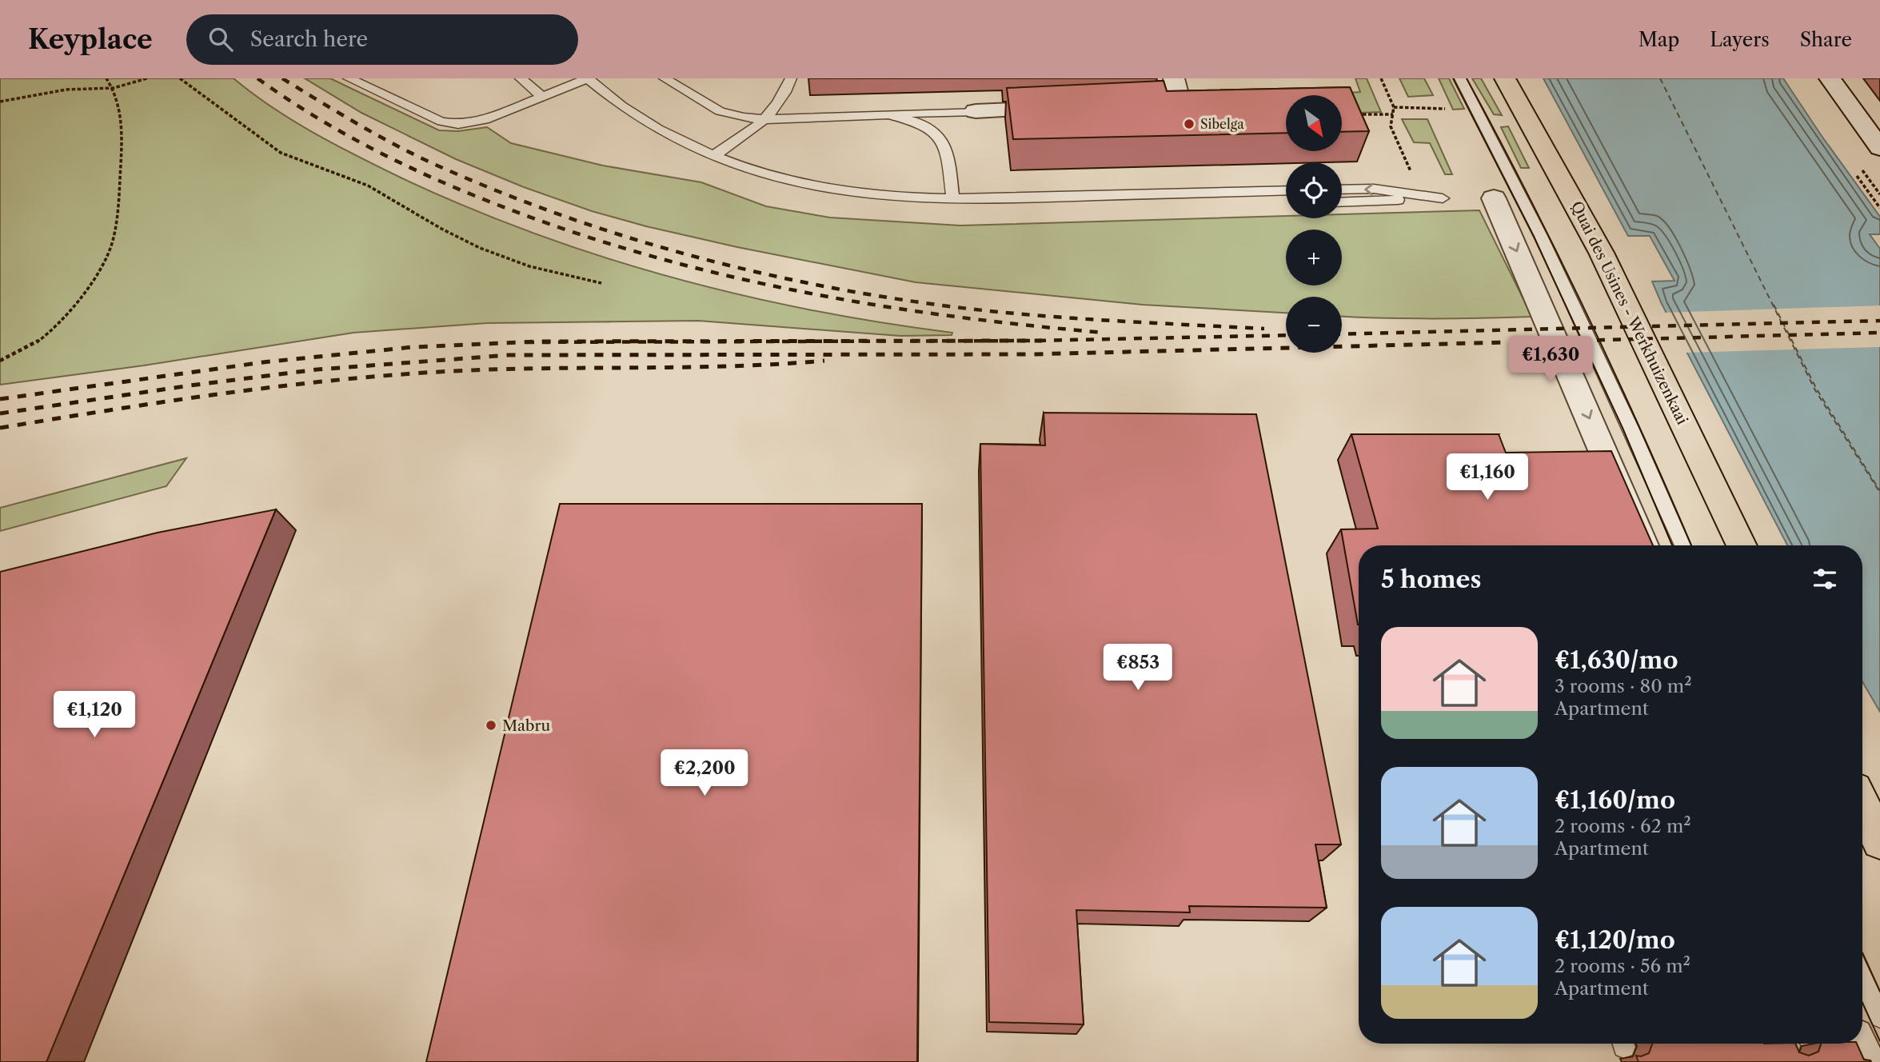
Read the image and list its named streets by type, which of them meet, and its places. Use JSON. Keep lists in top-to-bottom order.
{
  "streets": {
    "main road": ["Quai des Usines - Werkhuizenkaai"]
  },
  "places": ["Sibelga", "Mabru"],
  "north": "bottom right",
  "page": {
    "header": "Keyplace",
    "search": "Search here",
    "nav": ["Map", "Layers", "Share"],
    "map_buttons": ["+", "−"],
    "price": [
      "€1,630",
      "€1,160",
      "€853",
      "€1,120",
      "€2,200"
    ],
    "heading": "5 homes",
    "list": [
      {
        "name": "€1,630/mo",
        "note": "3 rooms · 80 m² · Apartment"
      },
      {
        "name": "€1,160/mo",
        "note": "2 rooms · 62 m² · Apartment"
      },
      {
        "name": "€1,120/mo",
        "note": "2 rooms · 56 m² · Apartment"
      }
    ]
  }
}
